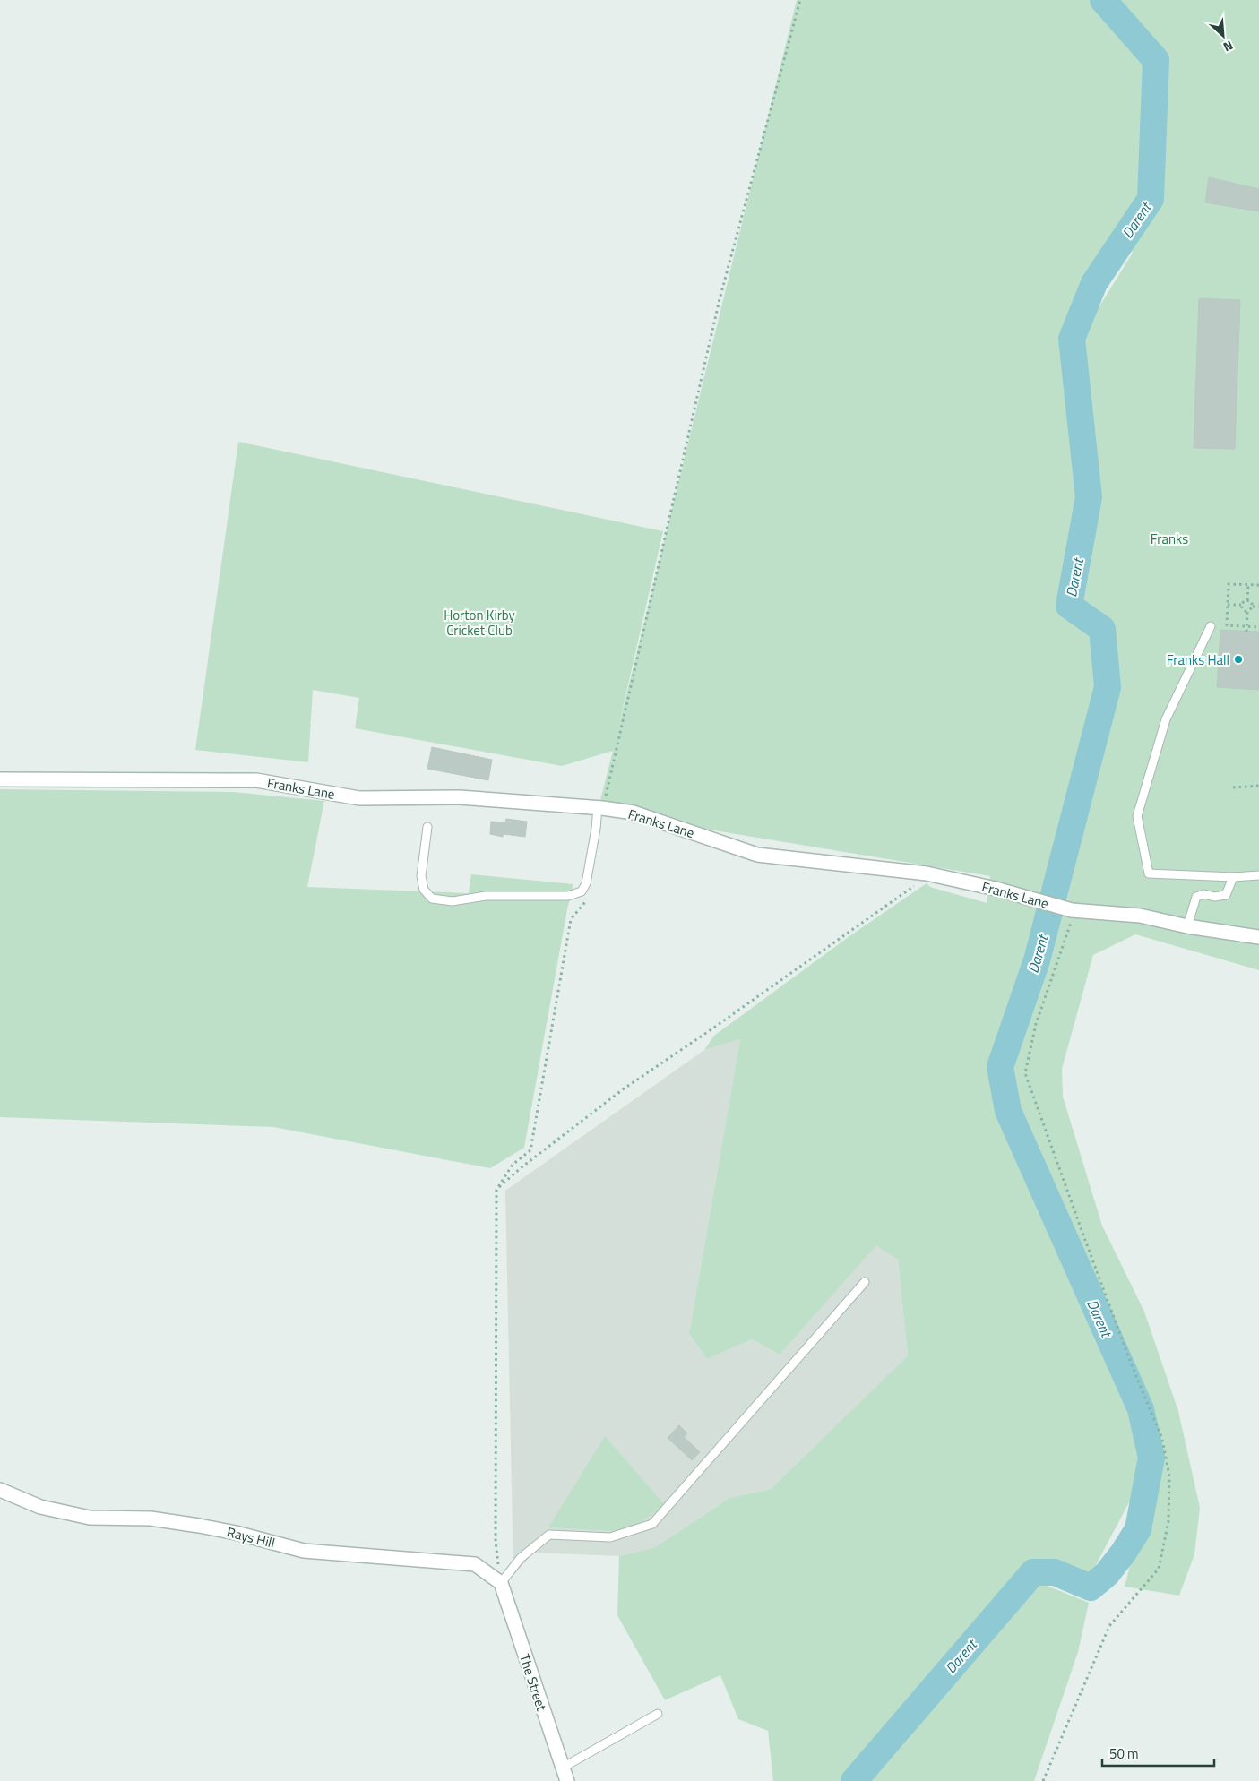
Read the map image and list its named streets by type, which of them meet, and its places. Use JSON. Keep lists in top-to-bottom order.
{
  "streets": {
    "street": ["Franks Lane", "Rays Hill", "The Street"]
  },
  "crossings": [
    ["Rays Hill", "The Street"]
  ],
  "water": ["Darent"],
  "parks": ["Franks", "Horton Kirby Cricket Club"],
  "places": ["Franks Hall"],
  "scale_bar": "50 m",
  "north": "bottom right"
}
